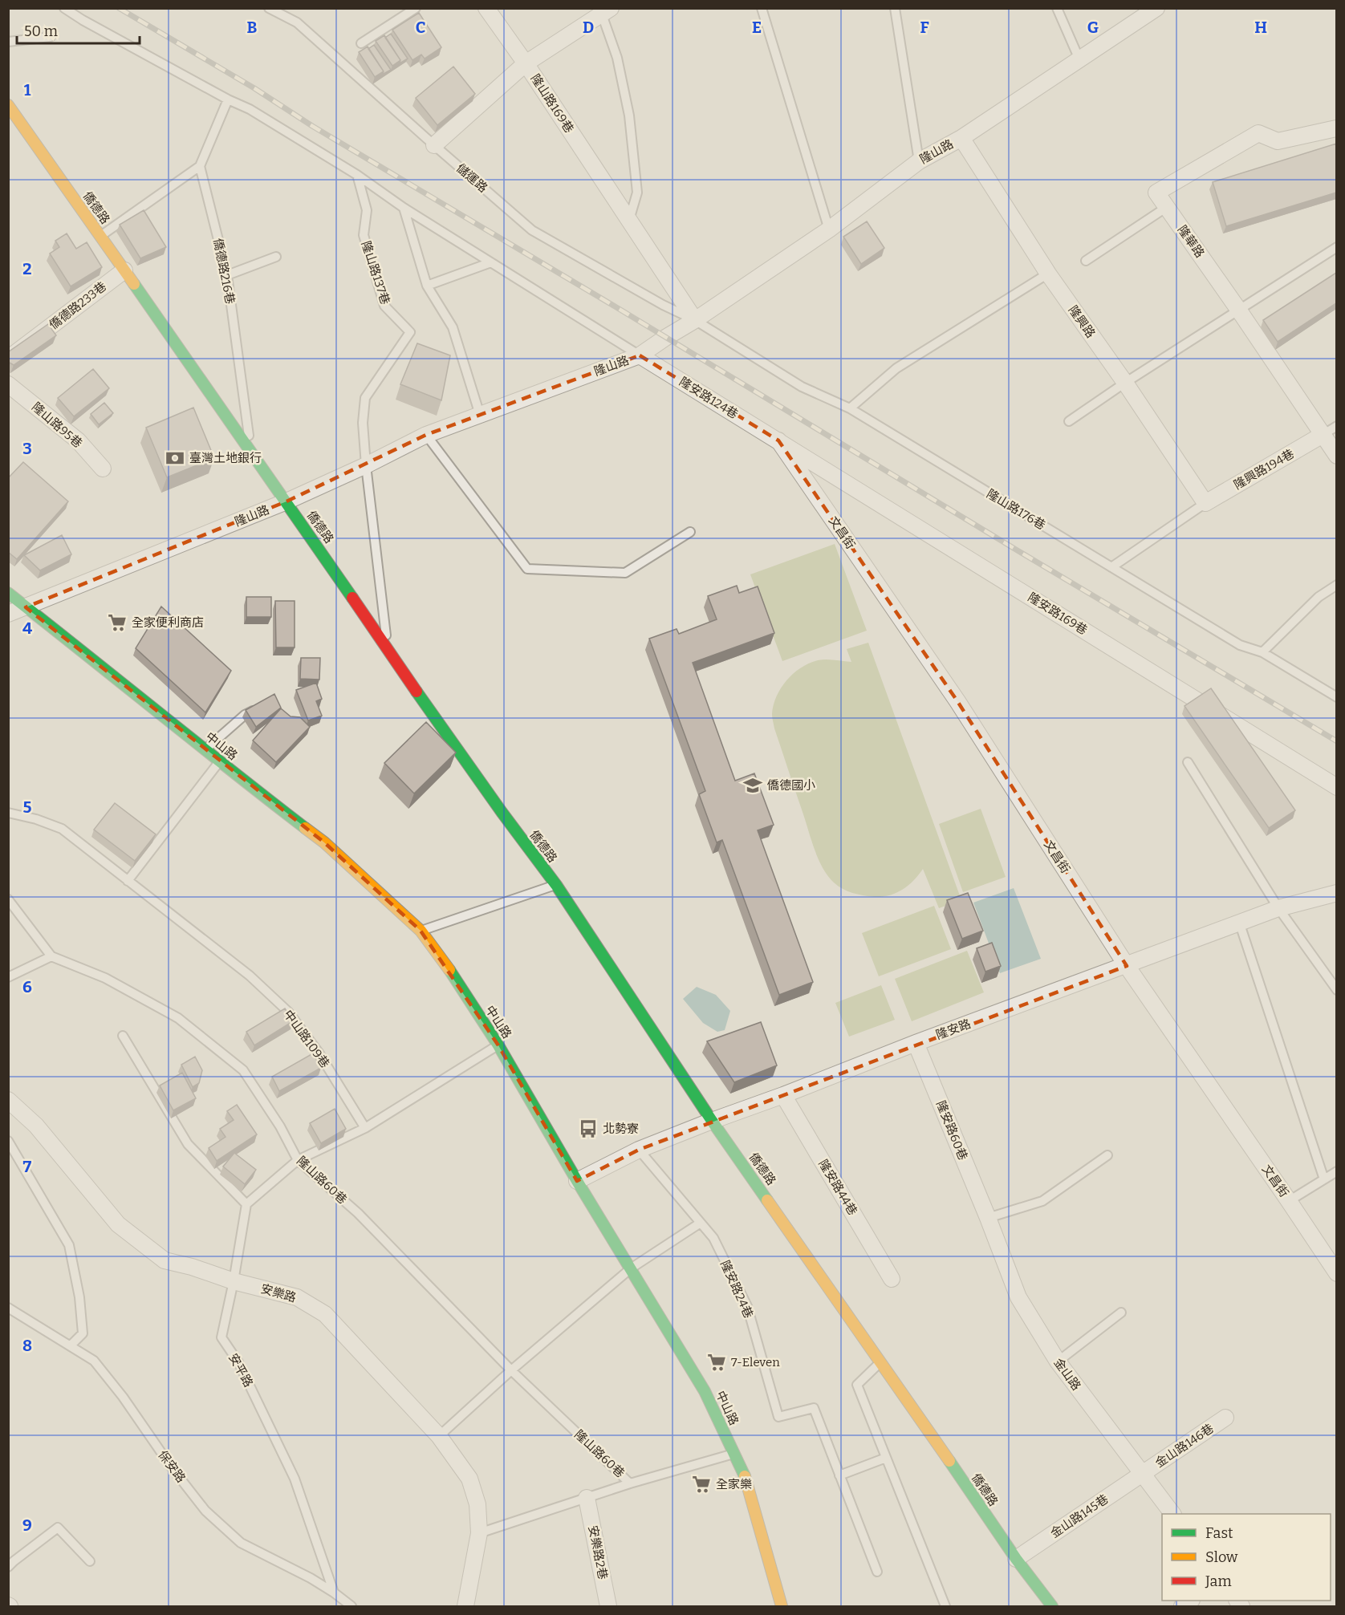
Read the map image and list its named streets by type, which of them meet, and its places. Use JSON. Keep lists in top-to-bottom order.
{
  "streets": {
    "street": [
      "隆山路169巷",
      "隆山路",
      "僑德路",
      "隆華路",
      "僑德路233巷",
      "隆興路",
      "隆安路124巷",
      "隆山路95巷",
      "隆興路194巷",
      "文昌街",
      "隆安路169巷",
      "中山路",
      "隆安路",
      "隆安路60巷",
      "隆安路44巷",
      "安樂路",
      "金山路",
      "金山路146巷",
      "金山路145巷",
      "安樂路2巷"
    ],
    "lane": [
      "儲運路",
      "僑德路216巷",
      "隆山路137巷",
      "隆山路176巷",
      "中山路109巷",
      "隆山路60巷",
      "隆安路24巷",
      "安平路",
      "保安路"
    ]
  },
  "crossings": [
    ["隆山路169巷", "隆山路"],
    ["隆山路169巷", "儲運路"],
    ["隆山路169巷", "隆山路176巷"],
    ["隆山路", "儲運路"],
    ["隆山路", "僑德路"],
    ["隆山路", "隆山路137巷"],
    ["隆山路", "隆興路"],
    ["隆山路", "隆安路124巷"],
    ["隆山路", "隆山路176巷"],
    ["隆山路", "中山路"],
    ["儲運路", "隆山路176巷"],
    ["僑德路", "僑德路216巷"],
    ["僑德路", "僑德路233巷"],
    ["僑德路", "隆安路"],
    ["僑德路", "金山路145巷"],
    ["隆華路", "隆興路194巷"],
    ["隆興路", "隆興路194巷"],
    ["隆安路124巷", "文昌街"],
    ["隆安路124巷", "隆安路169巷"],
    ["文昌街", "隆安路169巷"],
    ["文昌街", "隆安路"],
    ["中山路", "隆安路"],
    ["隆安路", "隆安路60巷"],
    ["隆安路", "隆安路44巷"],
    ["隆安路", "隆安路24巷"],
    ["隆安路60巷", "金山路"],
    ["安樂路", "安平路"],
    ["安平路", "保安路"],
    ["金山路", "金山路146巷"],
    ["金山路", "金山路145巷"],
    ["金山路146巷", "金山路145巷"]
  ],
  "places": {
    "bank": ["臺灣土地銀行"],
    "supermarket": ["全家便利商店", "7-Eleven", "全家樂"],
    "school or university": ["僑德國小"],
    "bus stop": ["北勢寮"]
  },
  "legend": ["Fast", "Slow", "Jam"],
  "scale_bar": "50 m",
  "grid": {
    "columns": [
      "B",
      "C",
      "D",
      "E",
      "F",
      "G",
      "H"
    ],
    "rows": [
      "1",
      "2",
      "3",
      "4",
      "5",
      "6",
      "7",
      "8",
      "9"
    ]
  }
}
